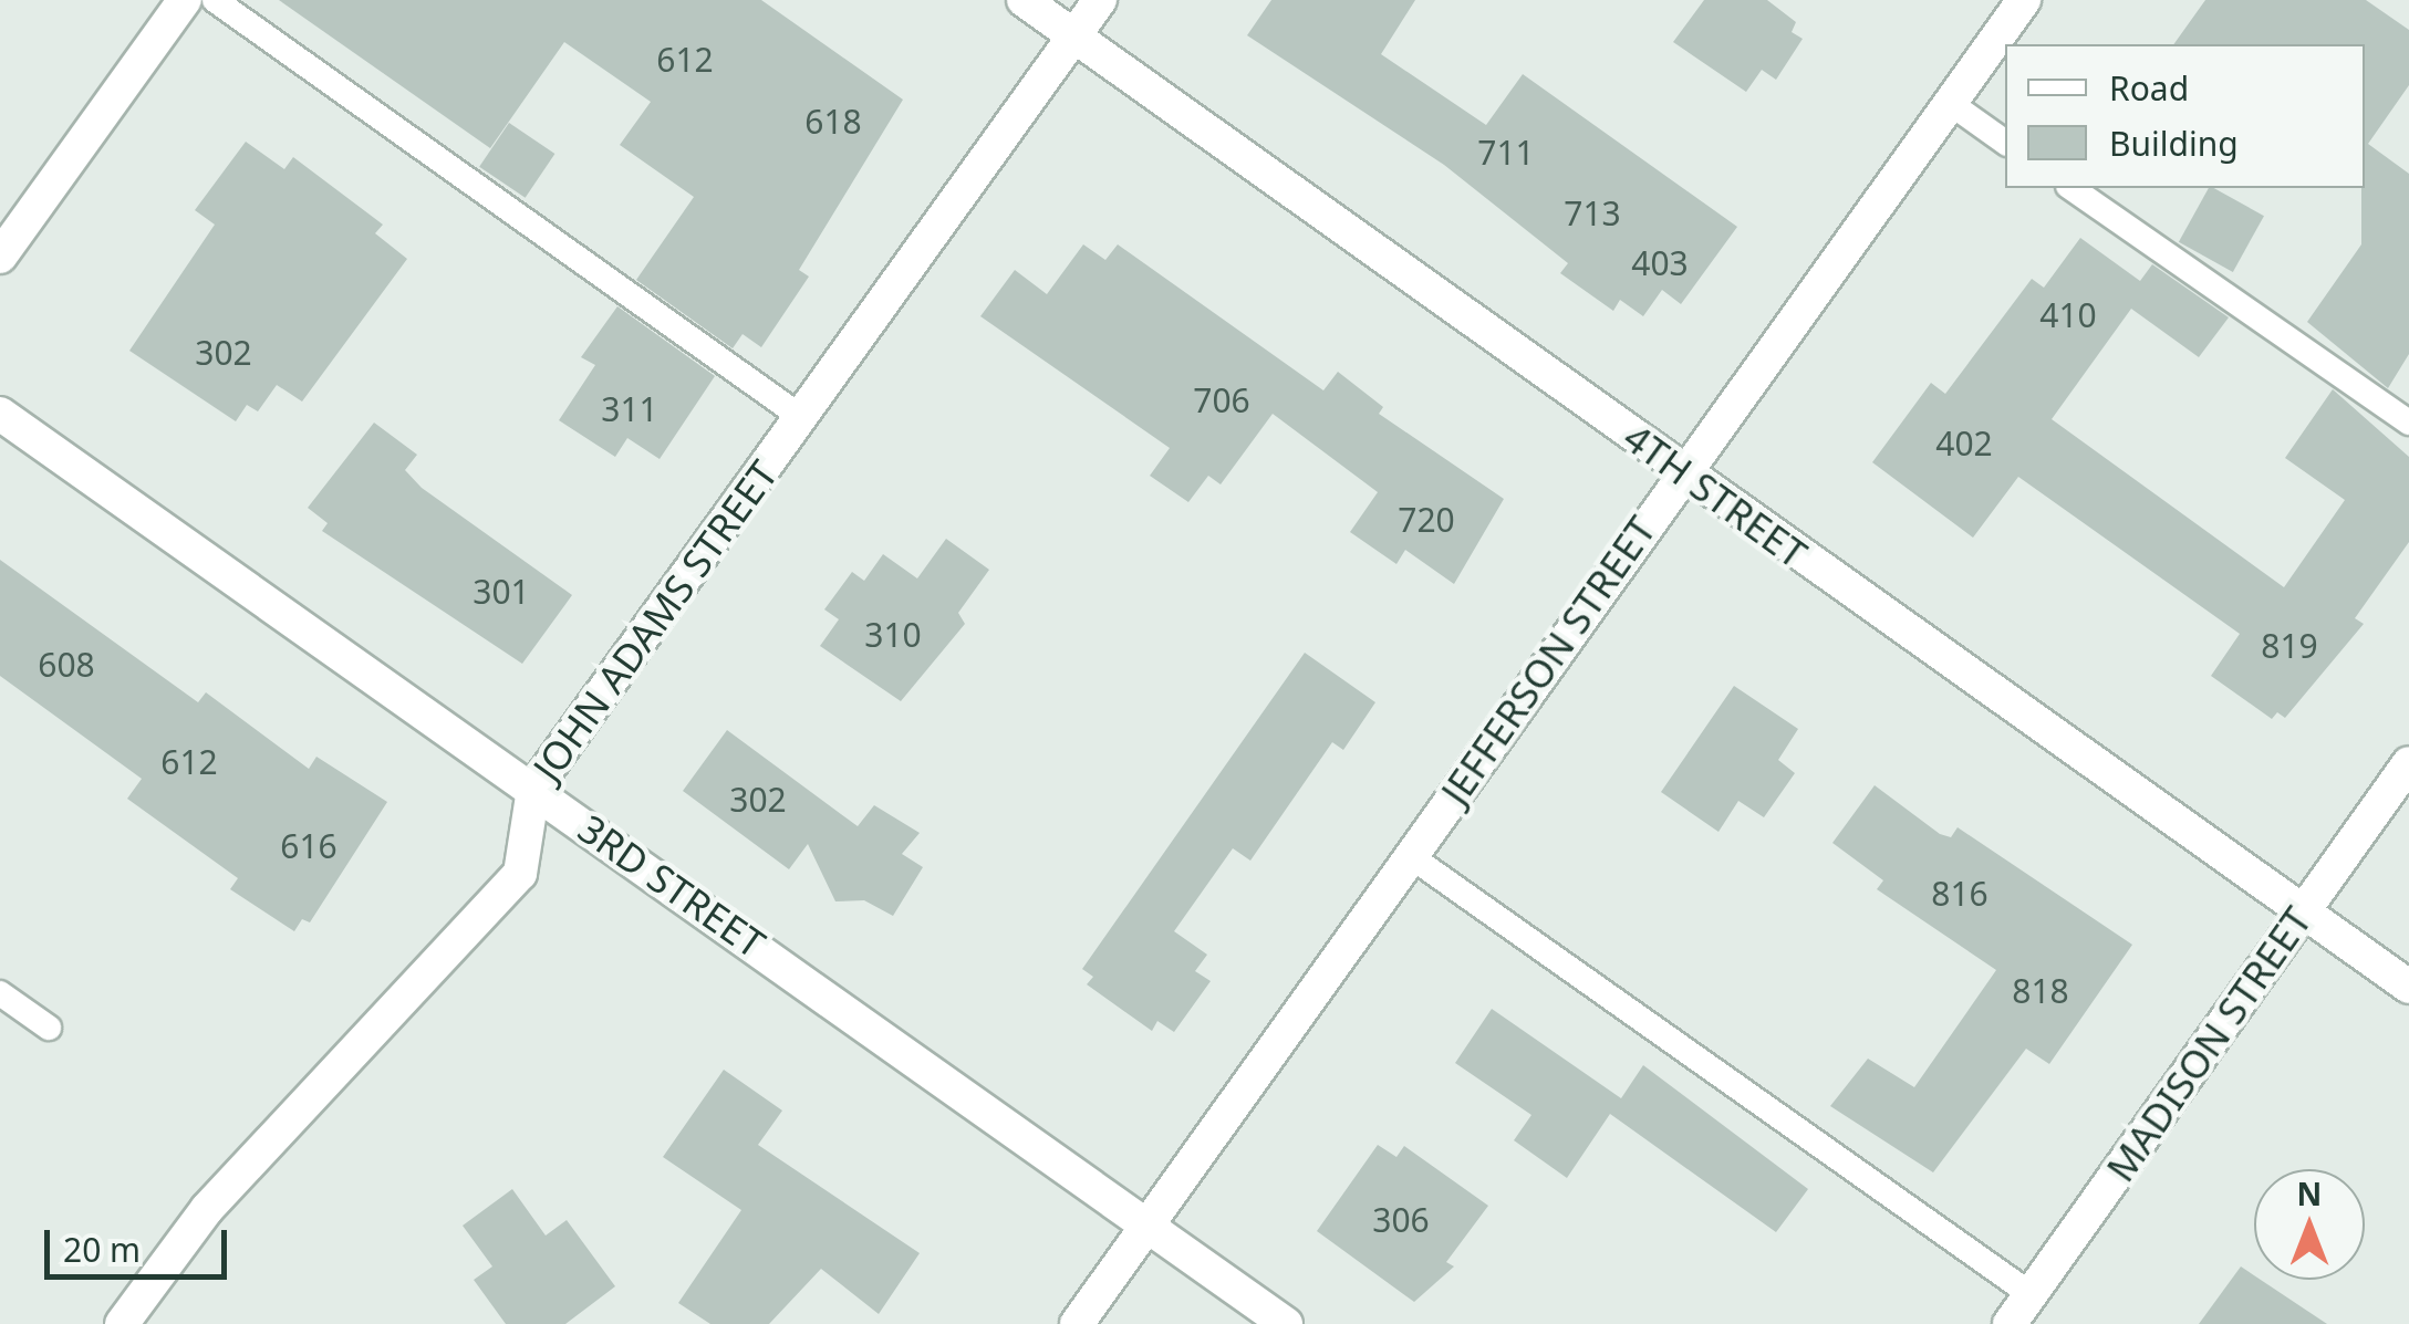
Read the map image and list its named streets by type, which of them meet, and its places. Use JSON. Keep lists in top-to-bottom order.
{
  "streets": {
    "street": [
      "4TH STREET",
      "JOHN ADAMS STREET",
      "JEFFERSON STREET",
      "3RD STREET",
      "MADISON STREET"
    ]
  },
  "crossings": [
    ["4TH STREET", "JOHN ADAMS STREET"],
    ["4TH STREET", "JEFFERSON STREET"],
    ["4TH STREET", "MADISON STREET"],
    ["JOHN ADAMS STREET", "3RD STREET"],
    ["JEFFERSON STREET", "3RD STREET"]
  ],
  "house_numbers": [
    "612",
    "618",
    "711",
    "713",
    "403",
    "410",
    "302",
    "706",
    "311",
    "402",
    "720",
    "301",
    "310",
    "819",
    "608",
    "612",
    "302",
    "616",
    "816",
    "818",
    "306"
  ],
  "legend": ["Road", "Building"],
  "scale_bar": "20 m",
  "north": "top"
}
